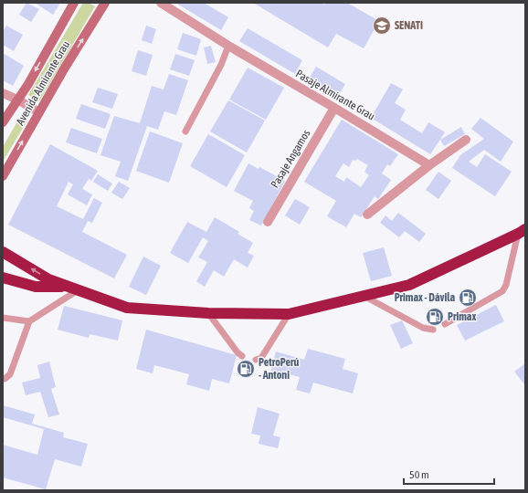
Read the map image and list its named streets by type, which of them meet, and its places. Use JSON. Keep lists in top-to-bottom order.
{
  "streets": {
    "main road": ["Avenida Almirante Grau"],
    "street": ["Pasaje Almirante Grau", "Pasaje Angamos"]
  },
  "crossings": [
    ["Pasaje Almirante Grau", "Pasaje Angamos"]
  ],
  "places": {
    "school or university": ["SENATI"],
    "fuel station": ["Primax - Dávila", "Primax", "PetroPerú - Antoni"]
  },
  "scale_bar": "50 m"
}
